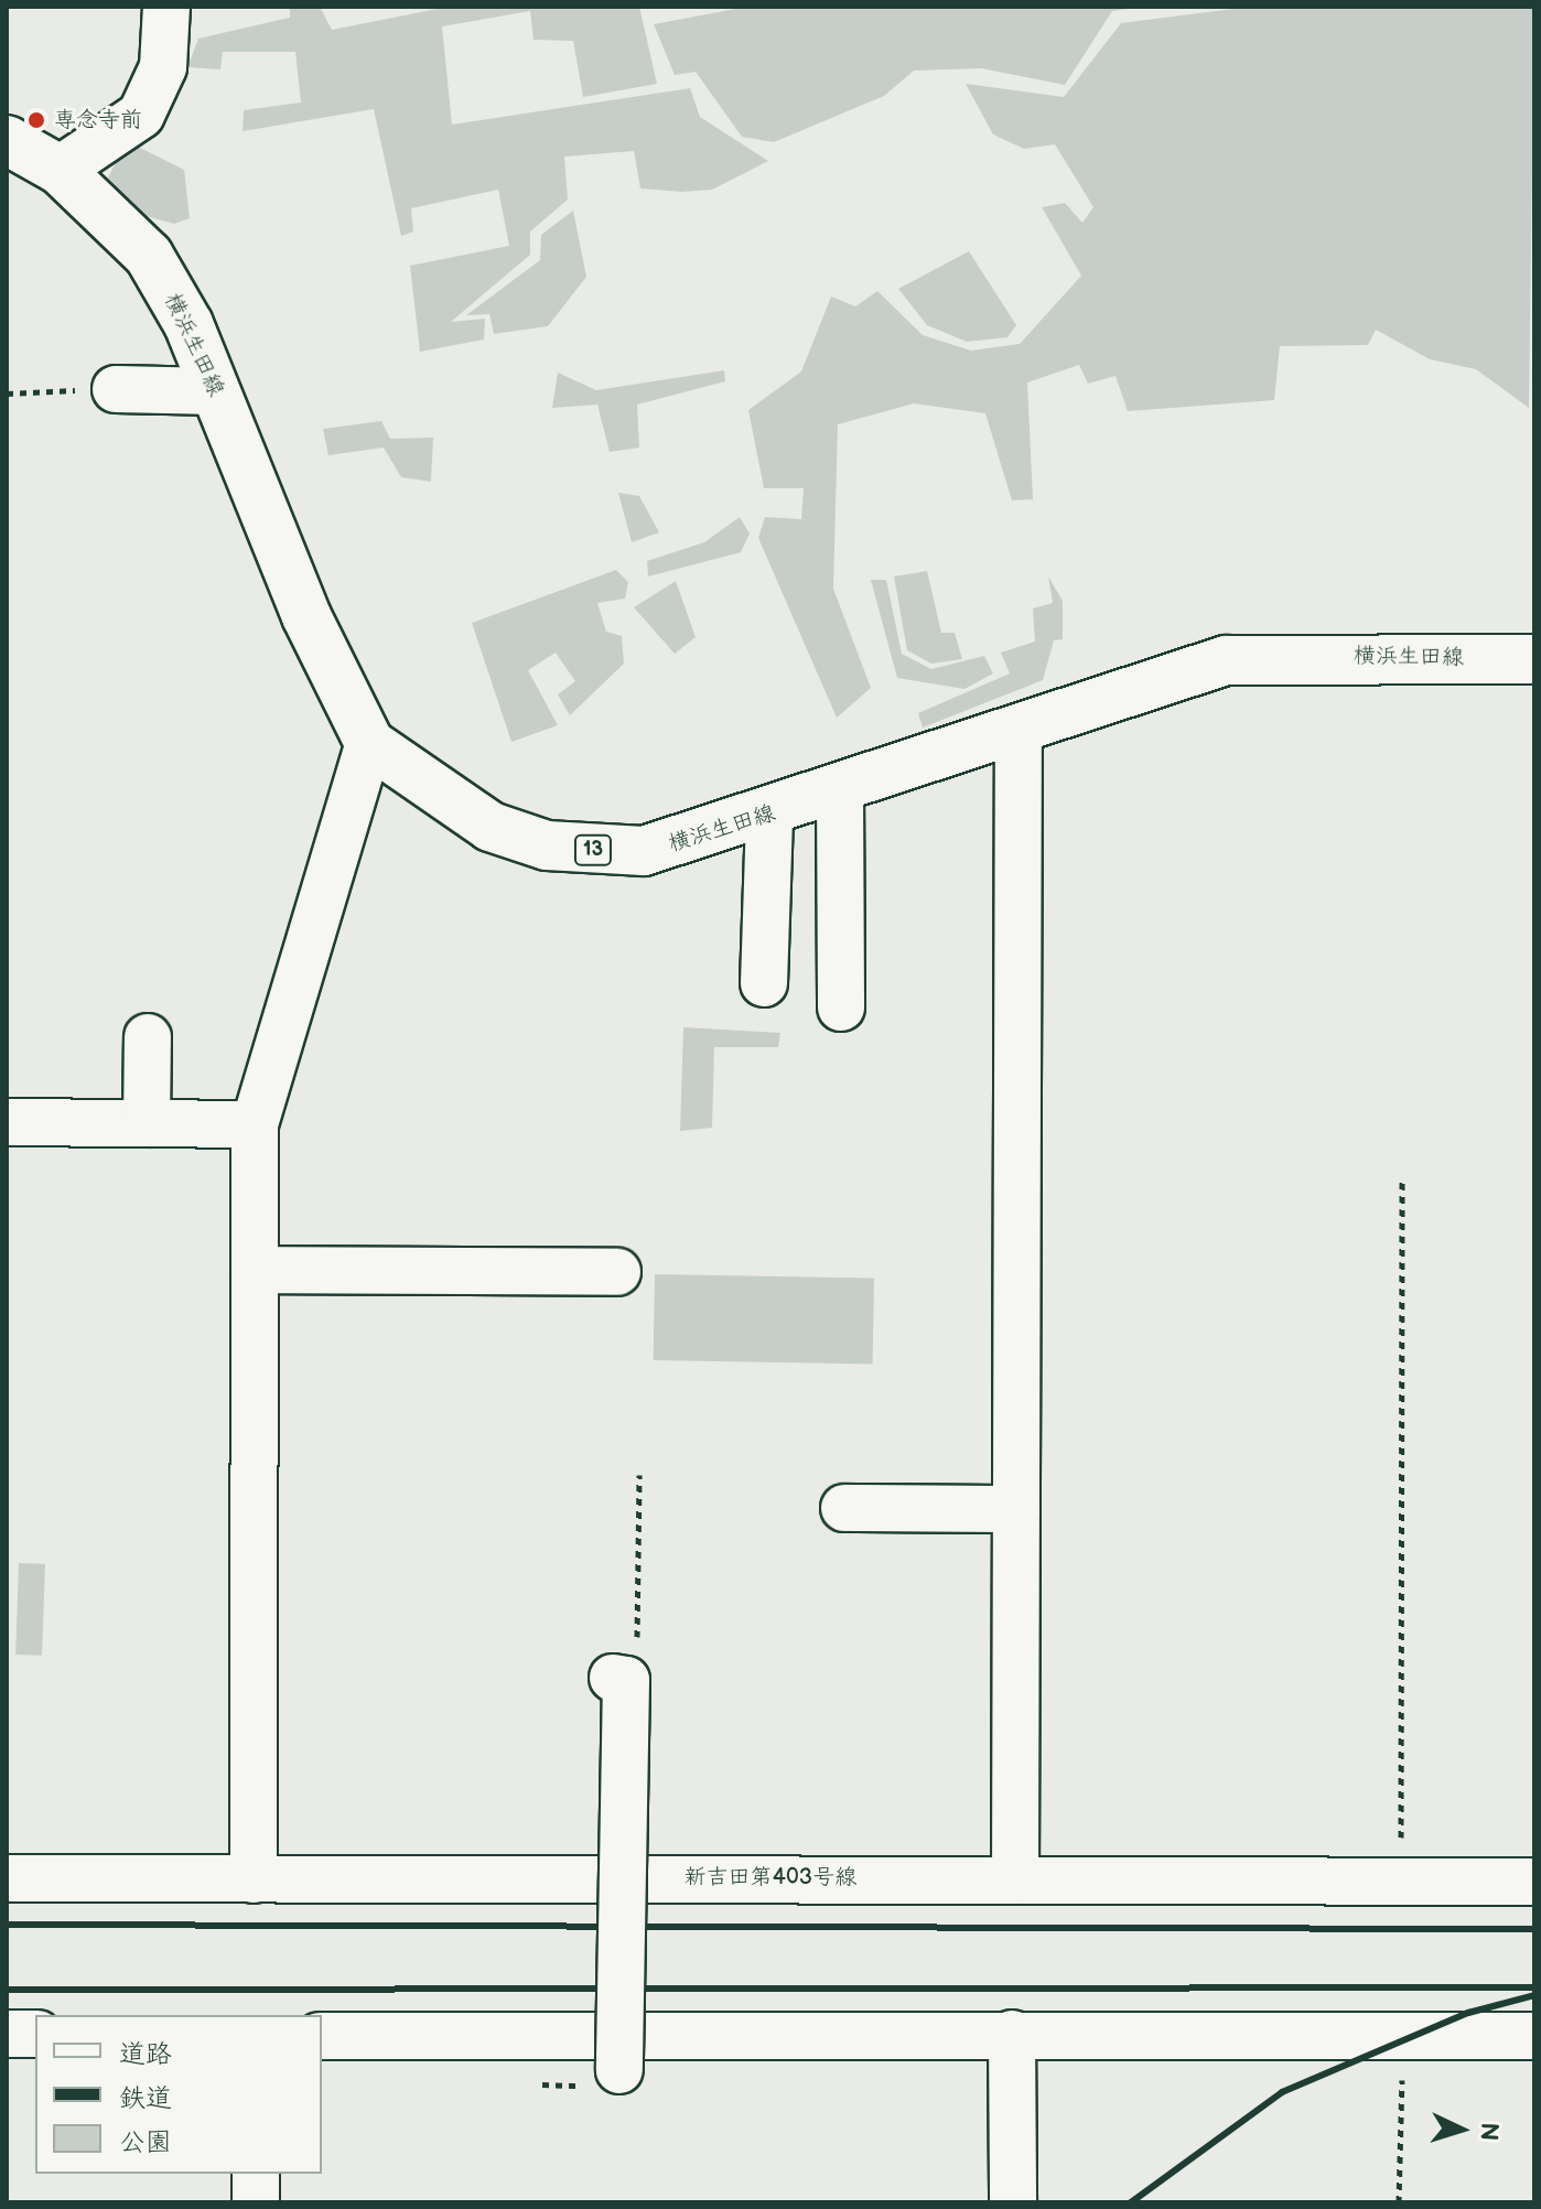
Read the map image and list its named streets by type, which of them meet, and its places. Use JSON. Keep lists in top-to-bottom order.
{
  "streets": {
    "main road": ["横浜生田線", "13"],
    "street": ["新吉田第403号線"]
  },
  "places": ["専念寺前"],
  "legend": ["道路", "鉄道", "公園"],
  "north": "right"
}
